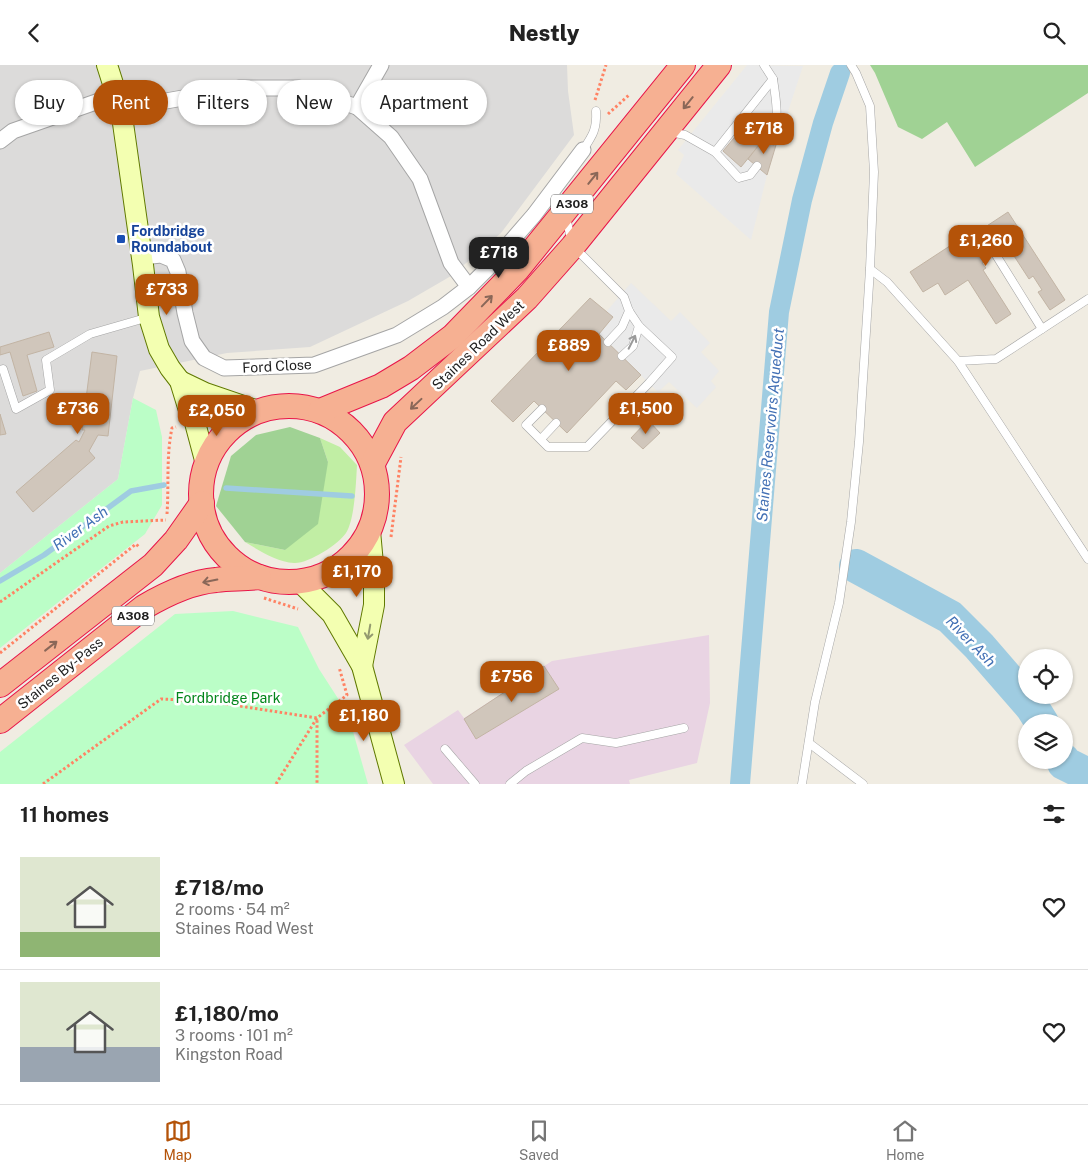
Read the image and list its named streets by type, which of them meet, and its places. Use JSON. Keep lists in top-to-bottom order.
{
  "streets": {
    "highway": ["A308", "Staines Road West", "Staines By-Pass"],
    "street": ["Ford Close"]
  },
  "water": ["Staines Reservoirs Aqueduct", "River Ash"],
  "parks": ["Fordbridge Park"],
  "places": {
    "transit": ["Fordbridge Roundabout"]
  },
  "page": {
    "header": "Nestly",
    "chip": [
      "Buy",
      "Rent",
      "Filters",
      "New",
      "Apartment"
    ],
    "price": [
      "£718",
      "£1,260",
      "£718",
      "£733",
      "£889",
      "£736",
      "£1,500",
      "£2,050",
      "£1,170",
      "£756",
      "£1,180"
    ],
    "heading": "11 homes",
    "list": [
      {
        "name": "£718/mo",
        "note": "2 rooms · 54 m² · Staines Road West"
      },
      {
        "name": "£1,180/mo",
        "note": "3 rooms · 101 m² · Kingston Road"
      }
    ],
    "tabs": ["Map", "Saved", "Home"]
  }
}
